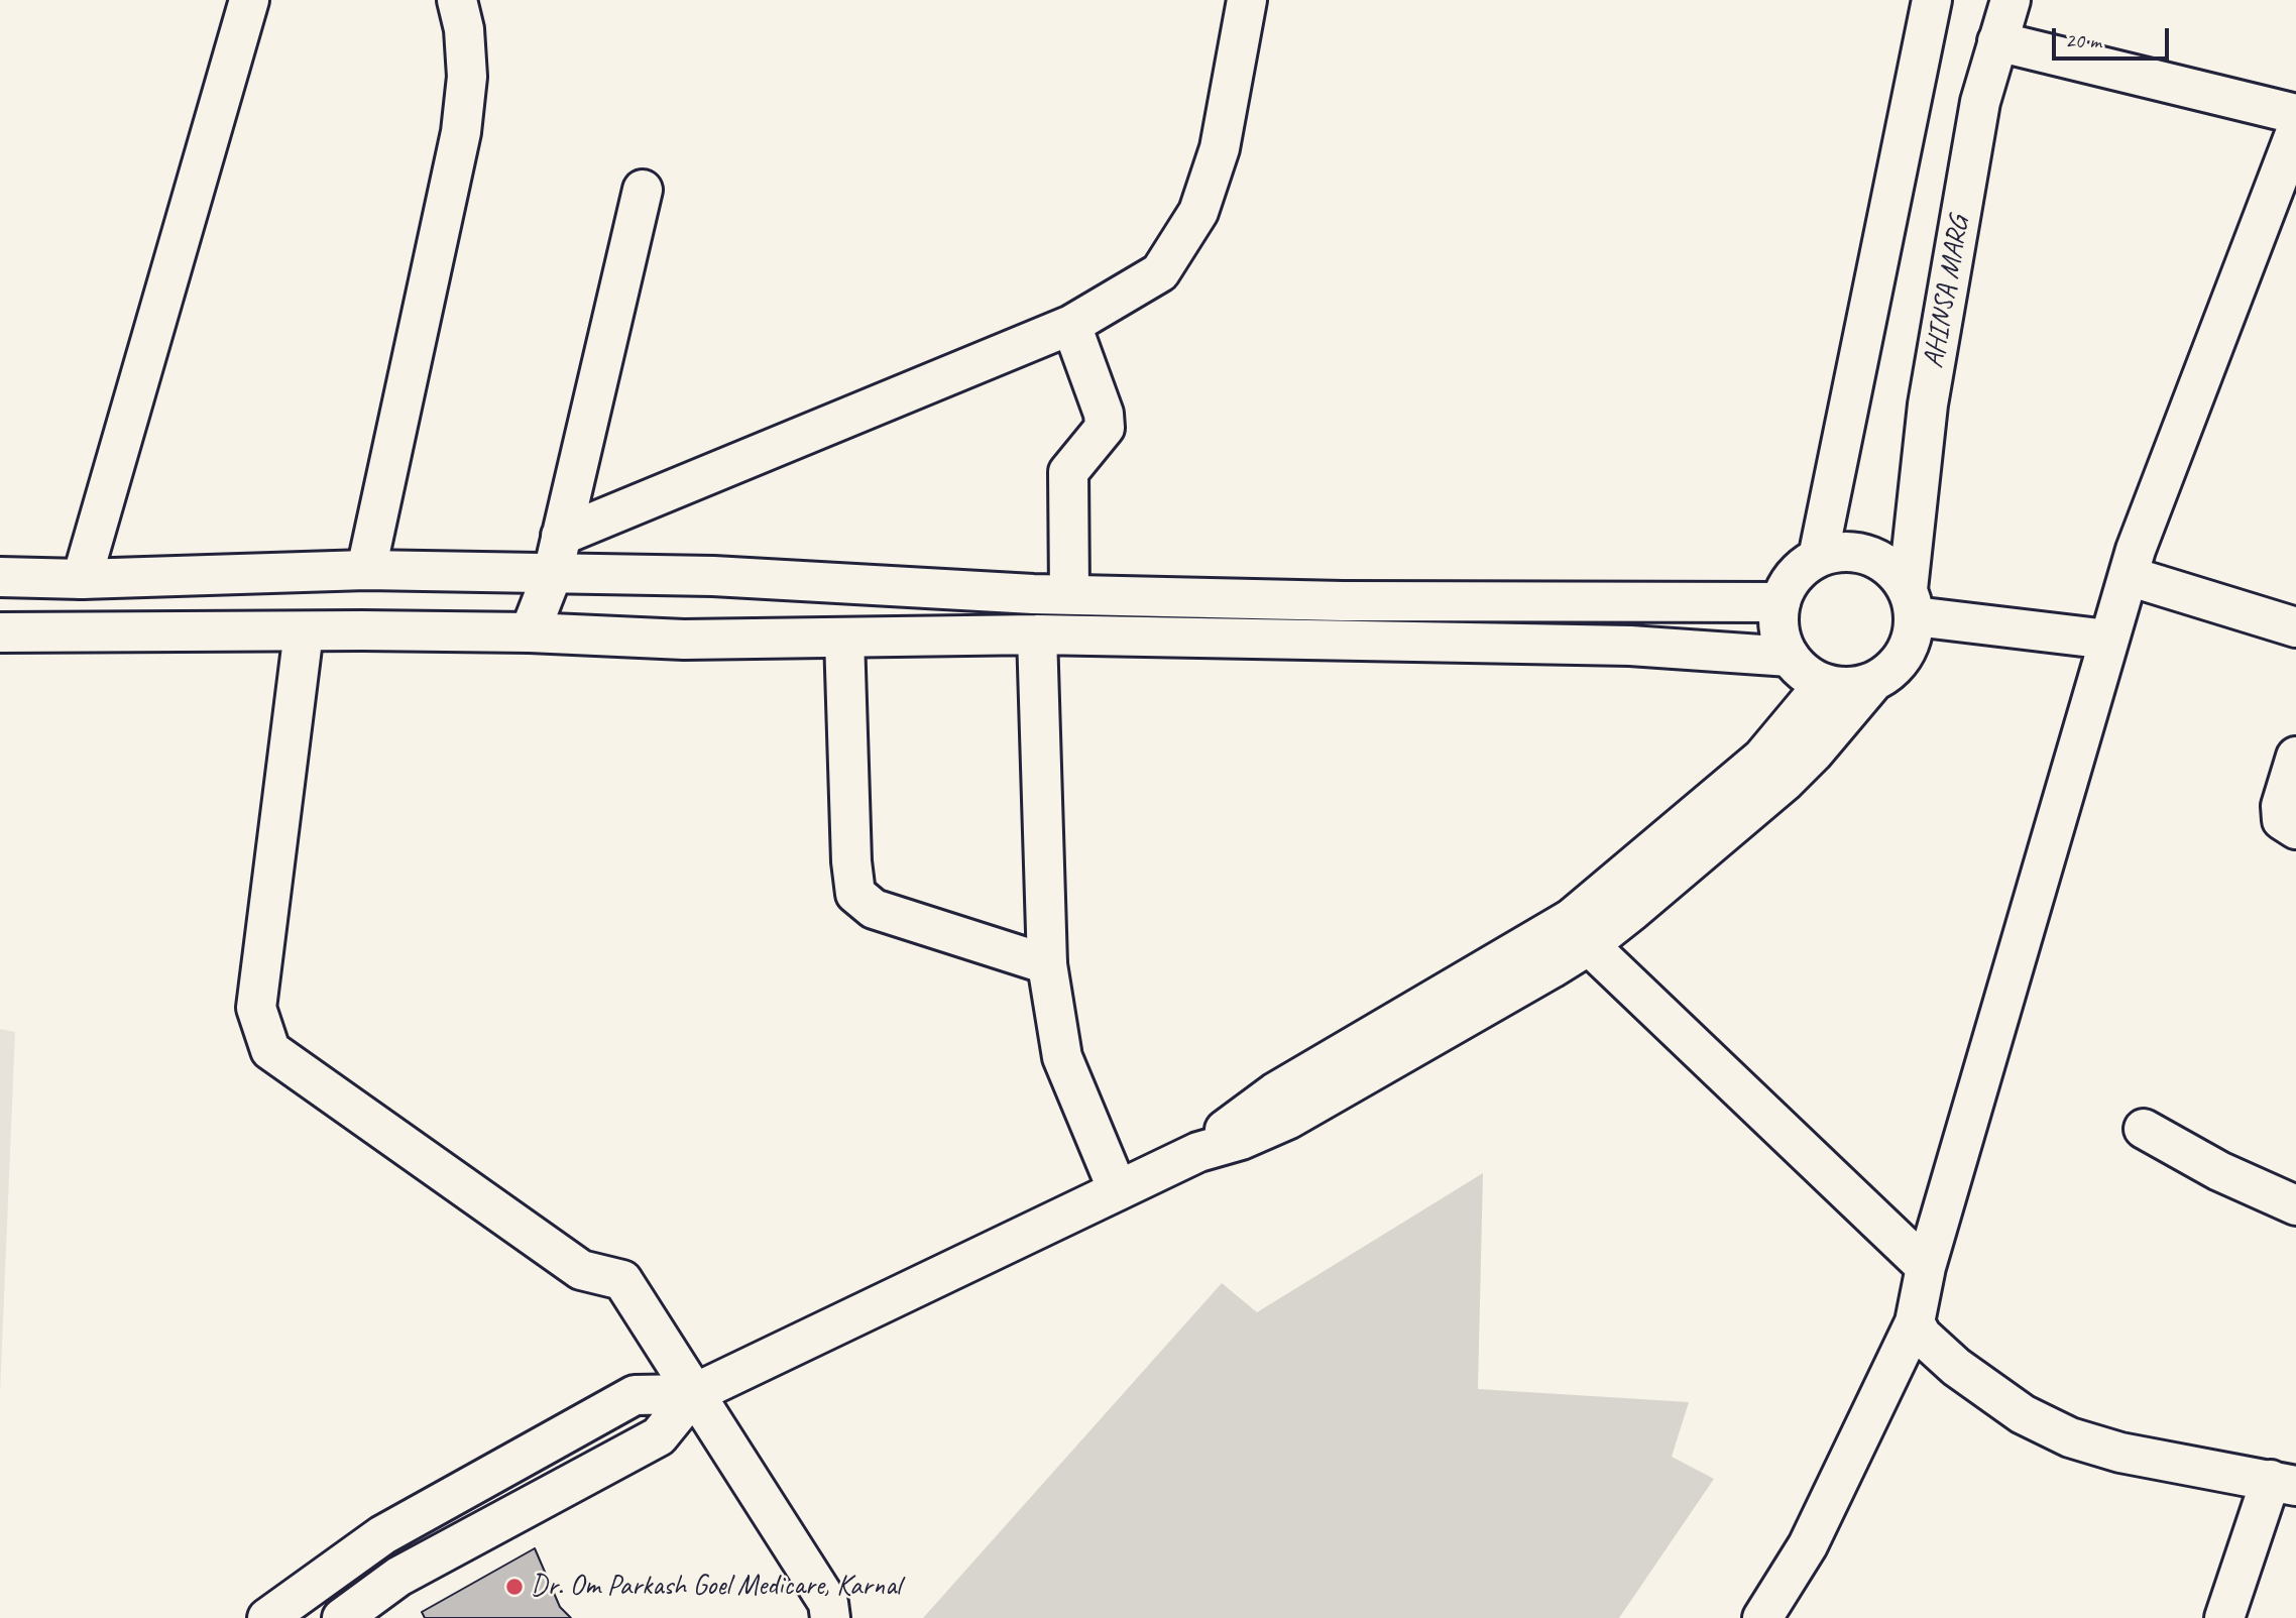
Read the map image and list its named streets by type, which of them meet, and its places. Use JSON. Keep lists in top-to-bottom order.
{
  "streets": {
    "main road": ["AHINSA MARG"]
  },
  "places": ["Dr. Om Parkash Goel Medicare, Karnal"],
  "scale_bar": "20 m"
}
